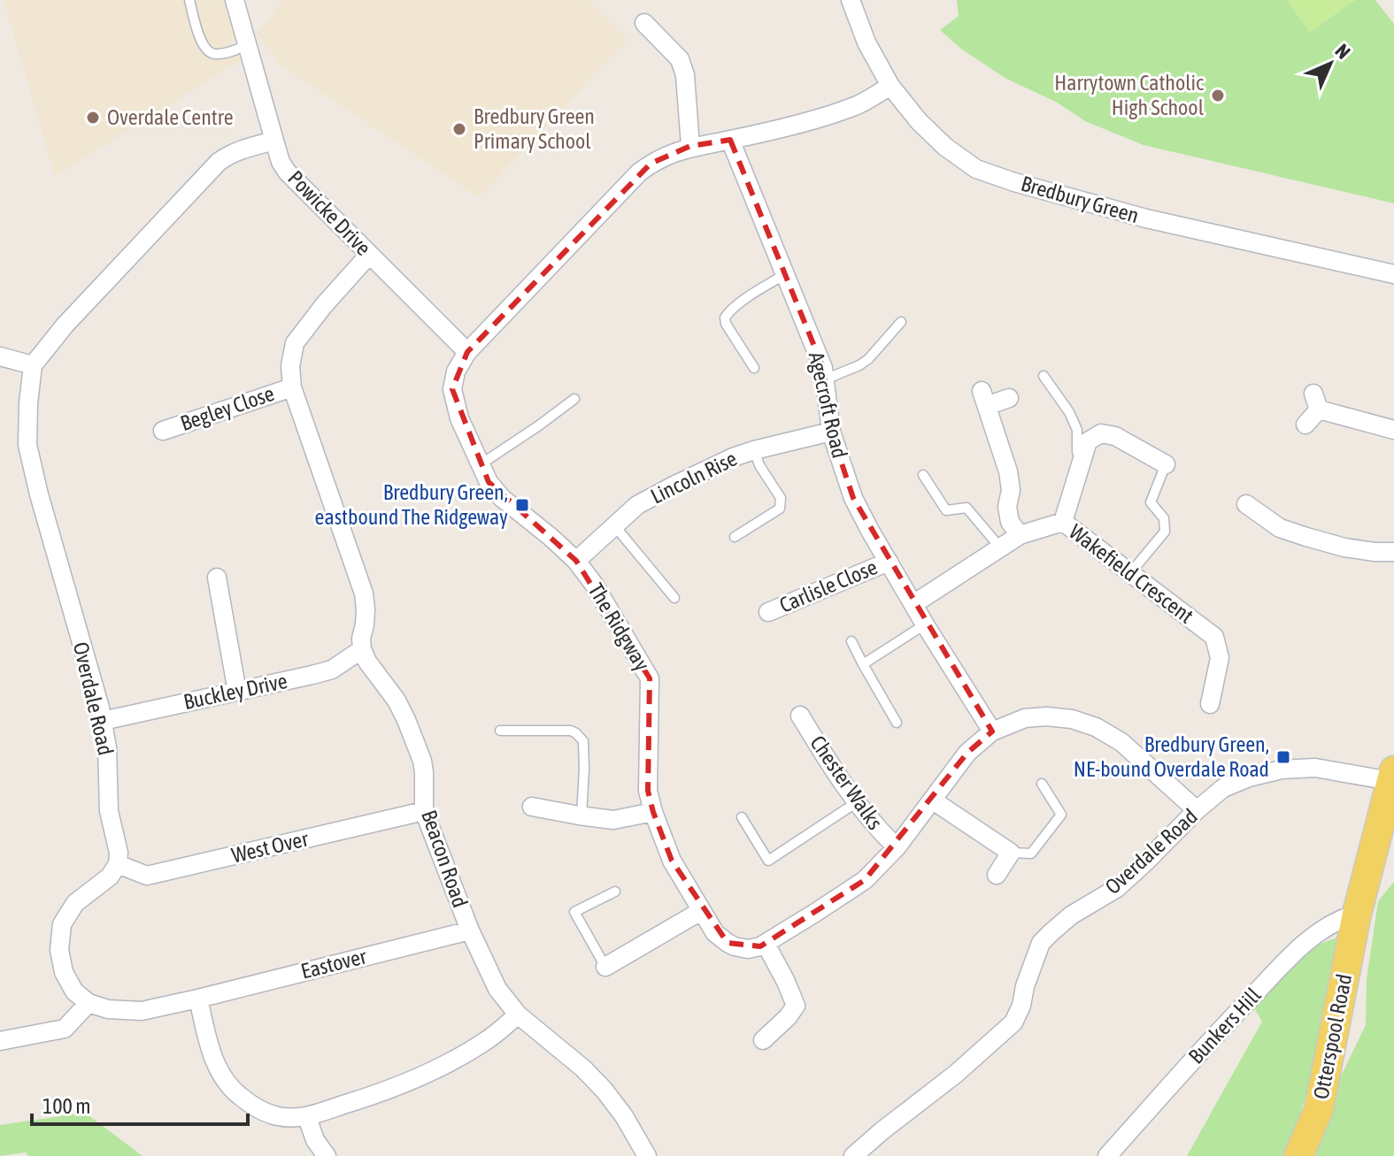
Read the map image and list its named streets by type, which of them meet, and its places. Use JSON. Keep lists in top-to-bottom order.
{
  "streets": {
    "main road": ["Otterspool Road"],
    "street": [
      "Bredbury Green",
      "Powicke Drive",
      "Agecroft Road",
      "Begley Close",
      "Lincoln Rise",
      "Wakefield Crescent",
      "Carlisle Close",
      "The Ridgway",
      "Buckley Drive",
      "Overdale Road",
      "Chester Walks",
      "West Over",
      "Beacon Road",
      "Eastover",
      "Bunkers Hill"
    ]
  },
  "crossings": [
    ["Bredbury Green", "The Ridgway"],
    ["Powicke Drive", "The Ridgway"],
    ["Agecroft Road", "Lincoln Rise"],
    ["Agecroft Road", "Wakefield Crescent"],
    ["Agecroft Road", "Carlisle Close"],
    ["Agecroft Road", "The Ridgway"],
    ["Lincoln Rise", "The Ridgway"],
    ["Buckley Drive", "Overdale Road"],
    ["Buckley Drive", "Beacon Road"],
    ["Overdale Road", "West Over"],
    ["Overdale Road", "Otterspool Road"],
    ["West Over", "Beacon Road"],
    ["Beacon Road", "Eastover"],
    ["Bunkers Hill", "Otterspool Road"]
  ],
  "places": {
    "other": ["Harrytown Catholic High School", "Overdale Centre", "Bredbury Green Primary School"],
    "transit": ["Bredbury Green, eastbound The Ridgeway", "Bredbury Green, NE-bound Overdale Road"]
  },
  "scale_bar": "100 m",
  "north": "top right"
}
